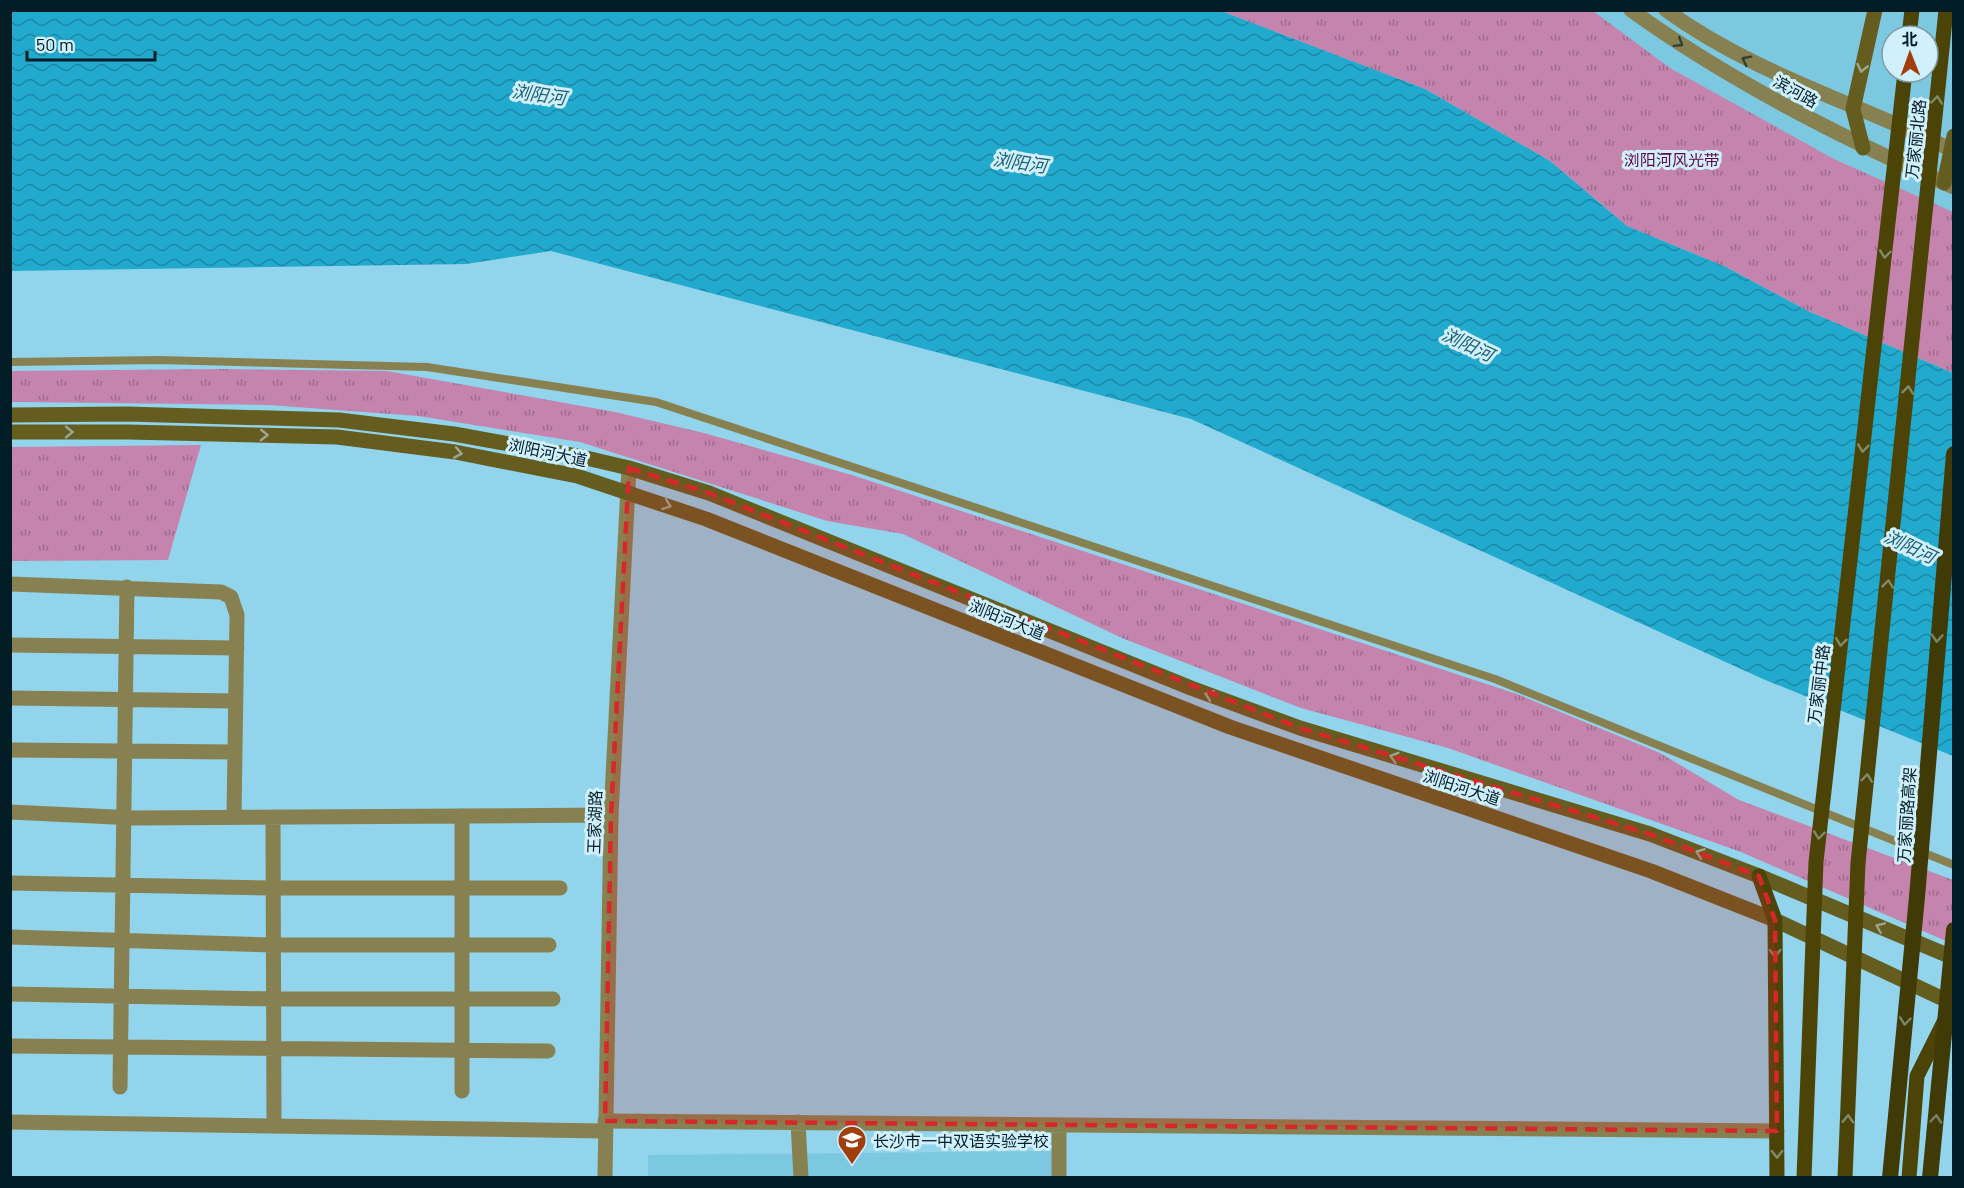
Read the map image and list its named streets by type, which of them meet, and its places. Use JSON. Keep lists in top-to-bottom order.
{
  "streets": {
    "highway": ["万家丽路高架"],
    "main road": ["万家丽北路", "浏阳河大道", "万家丽中路"],
    "street": ["滨河路", "王家湖路"]
  },
  "crossings": [
    ["万家丽北路", "万家丽中路"],
    ["浏阳河大道", "王家湖路"]
  ],
  "water": ["浏阳河"],
  "parks": ["浏阳河风光带"],
  "places": {
    "school or university": ["长沙市一中双语实验学校"]
  },
  "scale_bar": "50 m",
  "north": "top"
}
